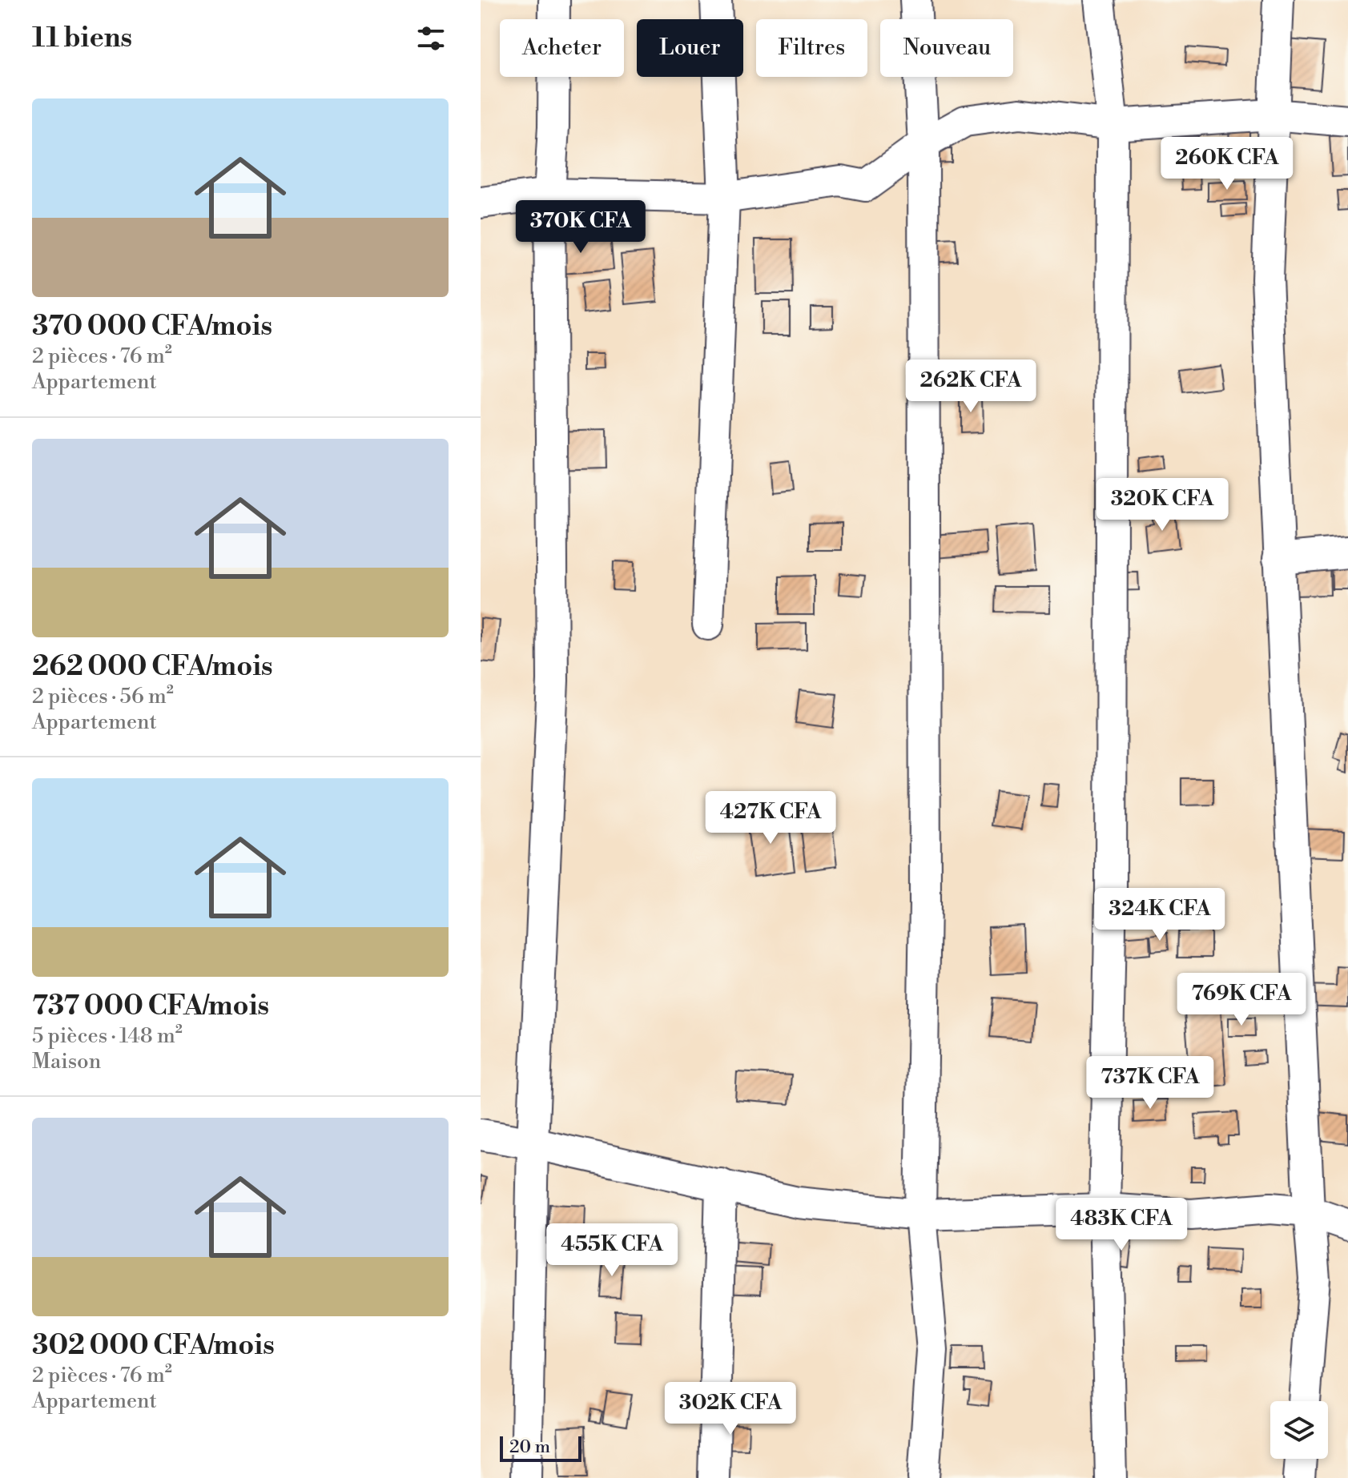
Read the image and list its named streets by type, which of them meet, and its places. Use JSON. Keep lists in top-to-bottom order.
{
  "scale_bar": "20 m",
  "page": {
    "heading": "11 biens",
    "chip": [
      "Acheter",
      "Louer",
      "Filtres",
      "Nouveau"
    ],
    "list": [
      {
        "name": "370 000 CFA/mois",
        "note": "2 pièces · 76 m² · Appartement"
      },
      {
        "name": "262 000 CFA/mois",
        "note": "2 pièces · 56 m² · Appartement"
      },
      {
        "name": "737 000 CFA/mois",
        "note": "5 pièces · 148 m² · Maison"
      },
      {
        "name": "302 000 CFA/mois",
        "note": "2 pièces · 76 m² · Appartement"
      }
    ],
    "price": [
      "260K CFA",
      "370K CFA",
      "262K CFA",
      "320K CFA",
      "427K CFA",
      "324K CFA",
      "769K CFA",
      "737K CFA",
      "483K CFA",
      "455K CFA",
      "302K CFA"
    ],
    "scale": "20 m"
  }
}
